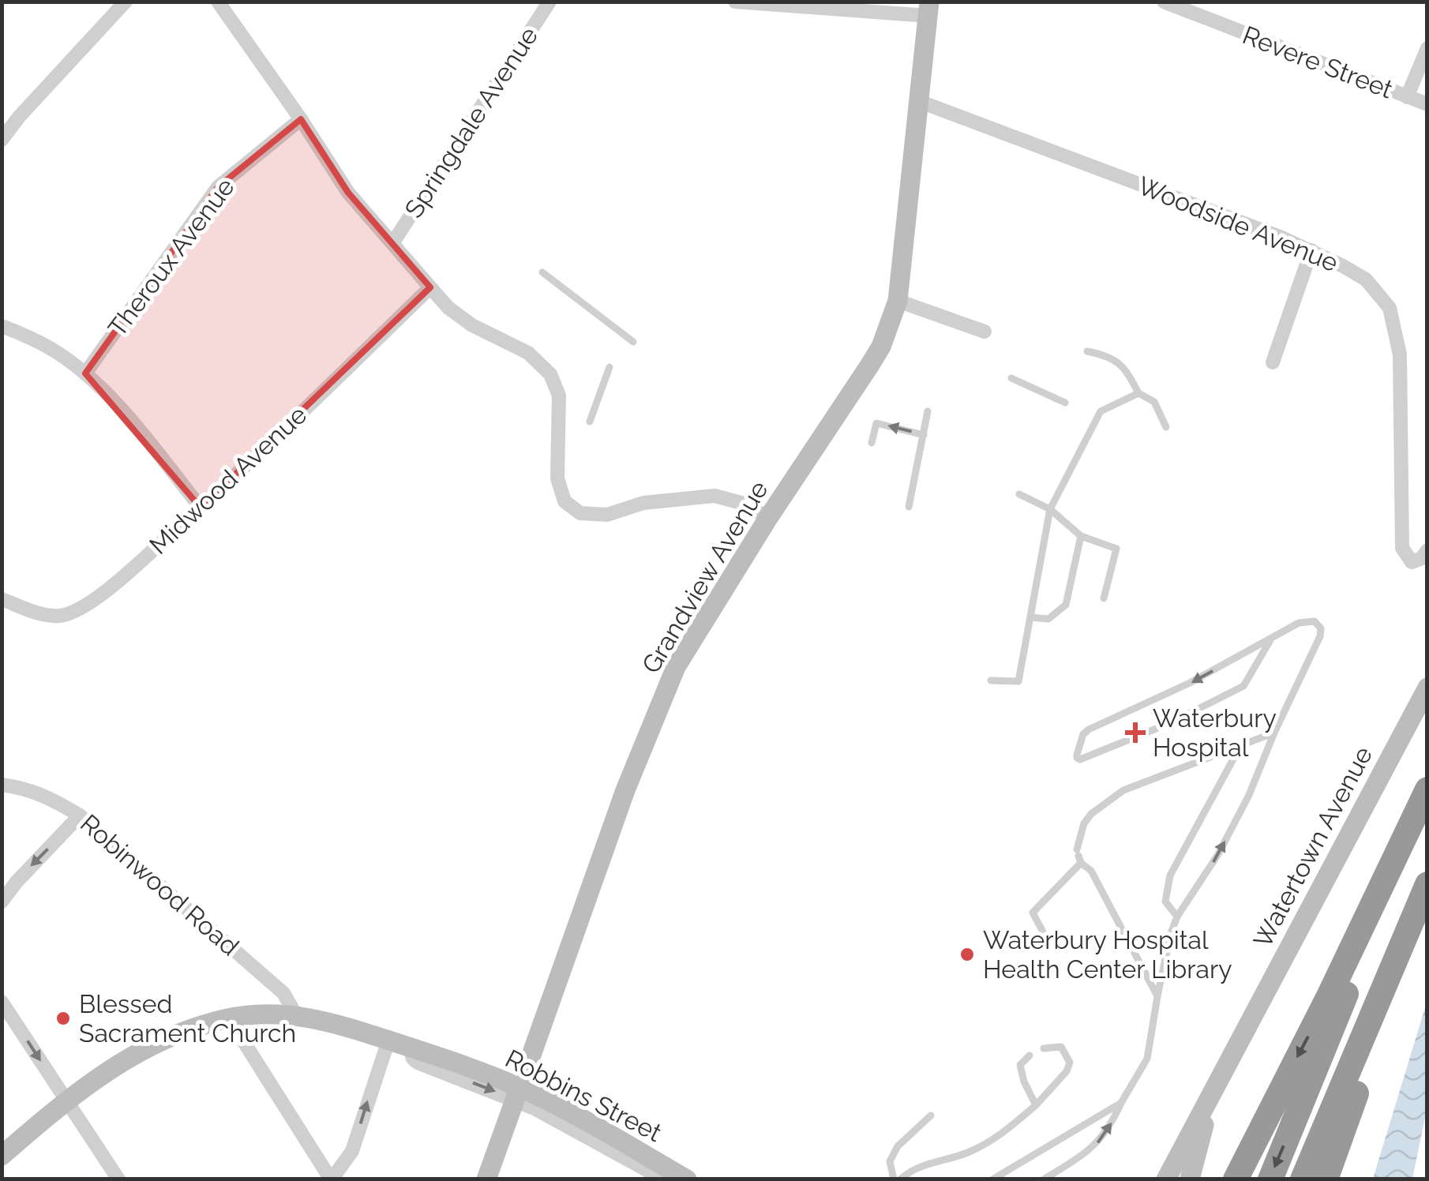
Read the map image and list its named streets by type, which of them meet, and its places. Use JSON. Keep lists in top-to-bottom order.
{
  "streets": {
    "main road": ["Grandview Avenue", "Watertown Avenue", "Robbins Street"],
    "street": [
      "Revere Street",
      "Springdale Avenue",
      "Woodside Avenue",
      "Theroux Avenue",
      "Midwood Avenue",
      "Robinwood Road"
    ]
  },
  "crossings": [
    ["Woodside Avenue", "Grandview Avenue"],
    ["Grandview Avenue", "Robbins Street"],
    ["Robinwood Road", "Robbins Street"]
  ],
  "places": {
    "health": ["Waterbury Hospital"],
    "other": ["Waterbury Hospital Health Center Library", "Blessed Sacrament Church"]
  }
}
